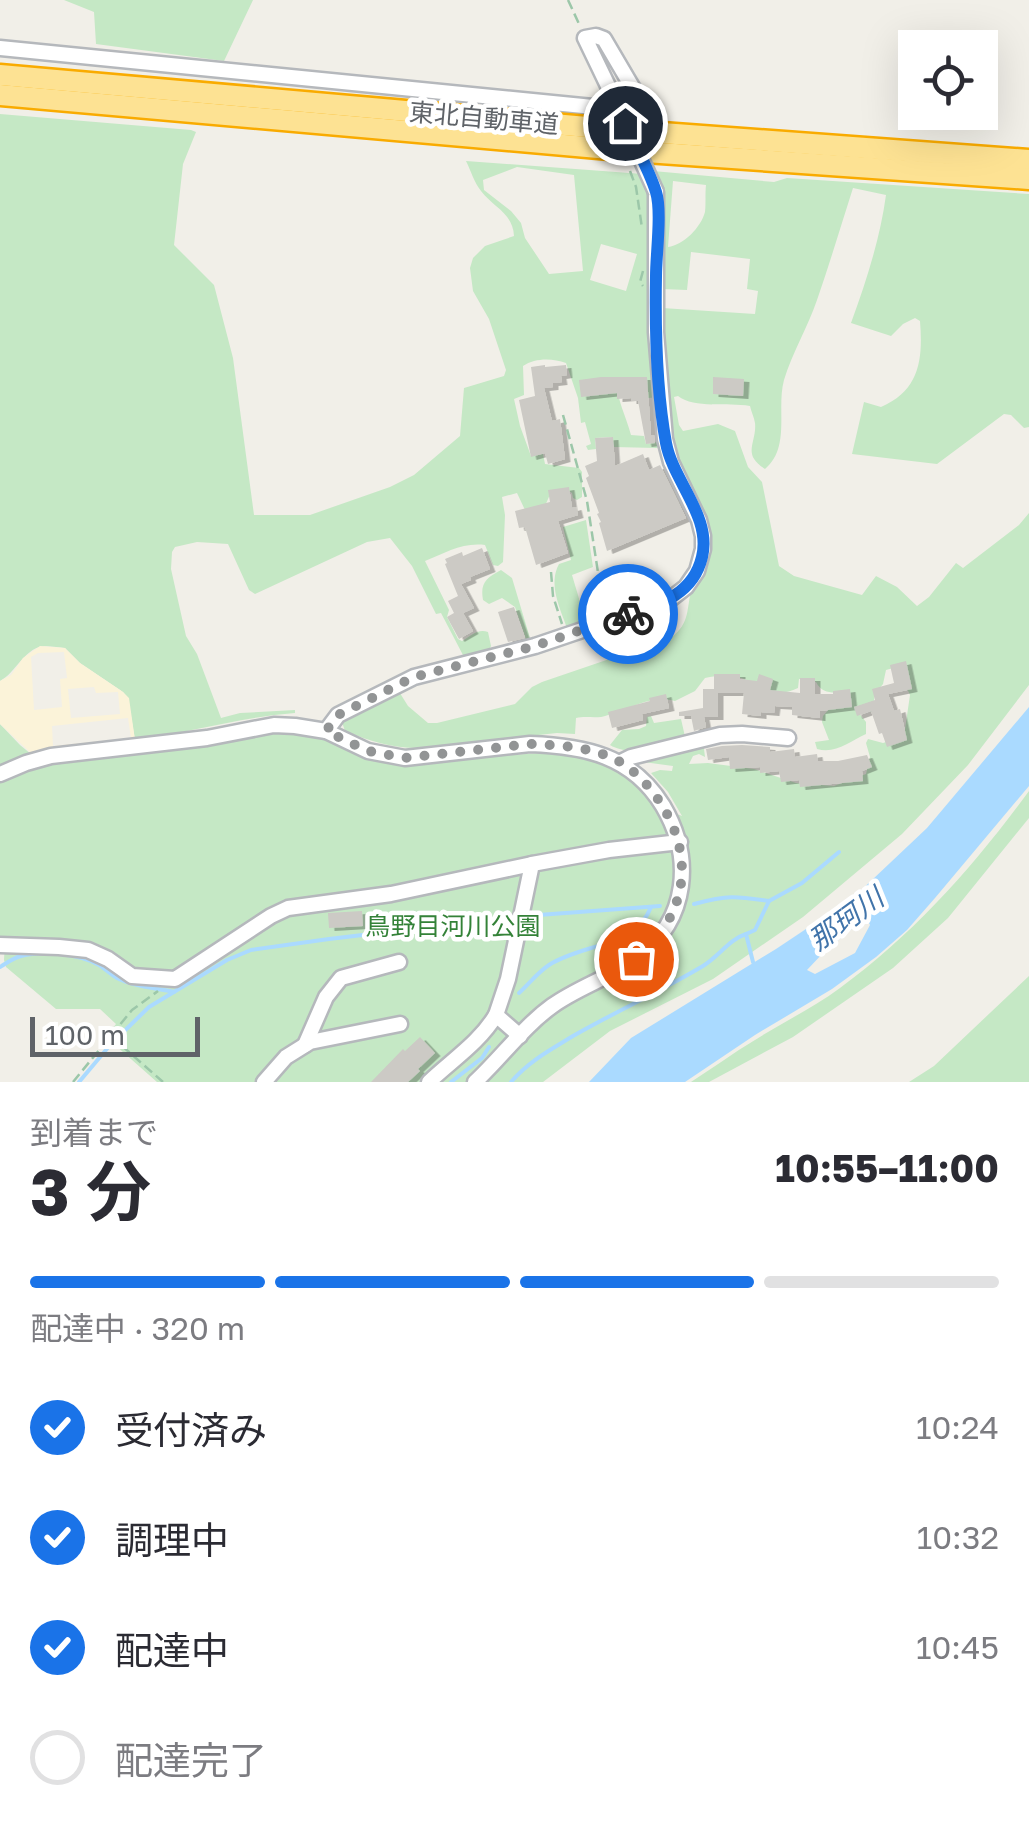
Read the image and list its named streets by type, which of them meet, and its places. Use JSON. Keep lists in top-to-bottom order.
{
  "streets": {
    "highway": ["東北自動車道"]
  },
  "water": ["那珂川"],
  "parks": ["鳥野目河川公園"],
  "scale_bar": "100 m",
  "page": {
    "scale": "100 m",
    "heading": ["3 分", "到着まで", "10:55–11:00"],
    "bar": "配達中 · 320 m",
    "list": [
      ["受付済み", "10:24"],
      ["調理中", "10:32"],
      ["配達中", "10:45"],
      "配達完了"
    ]
  }
}
